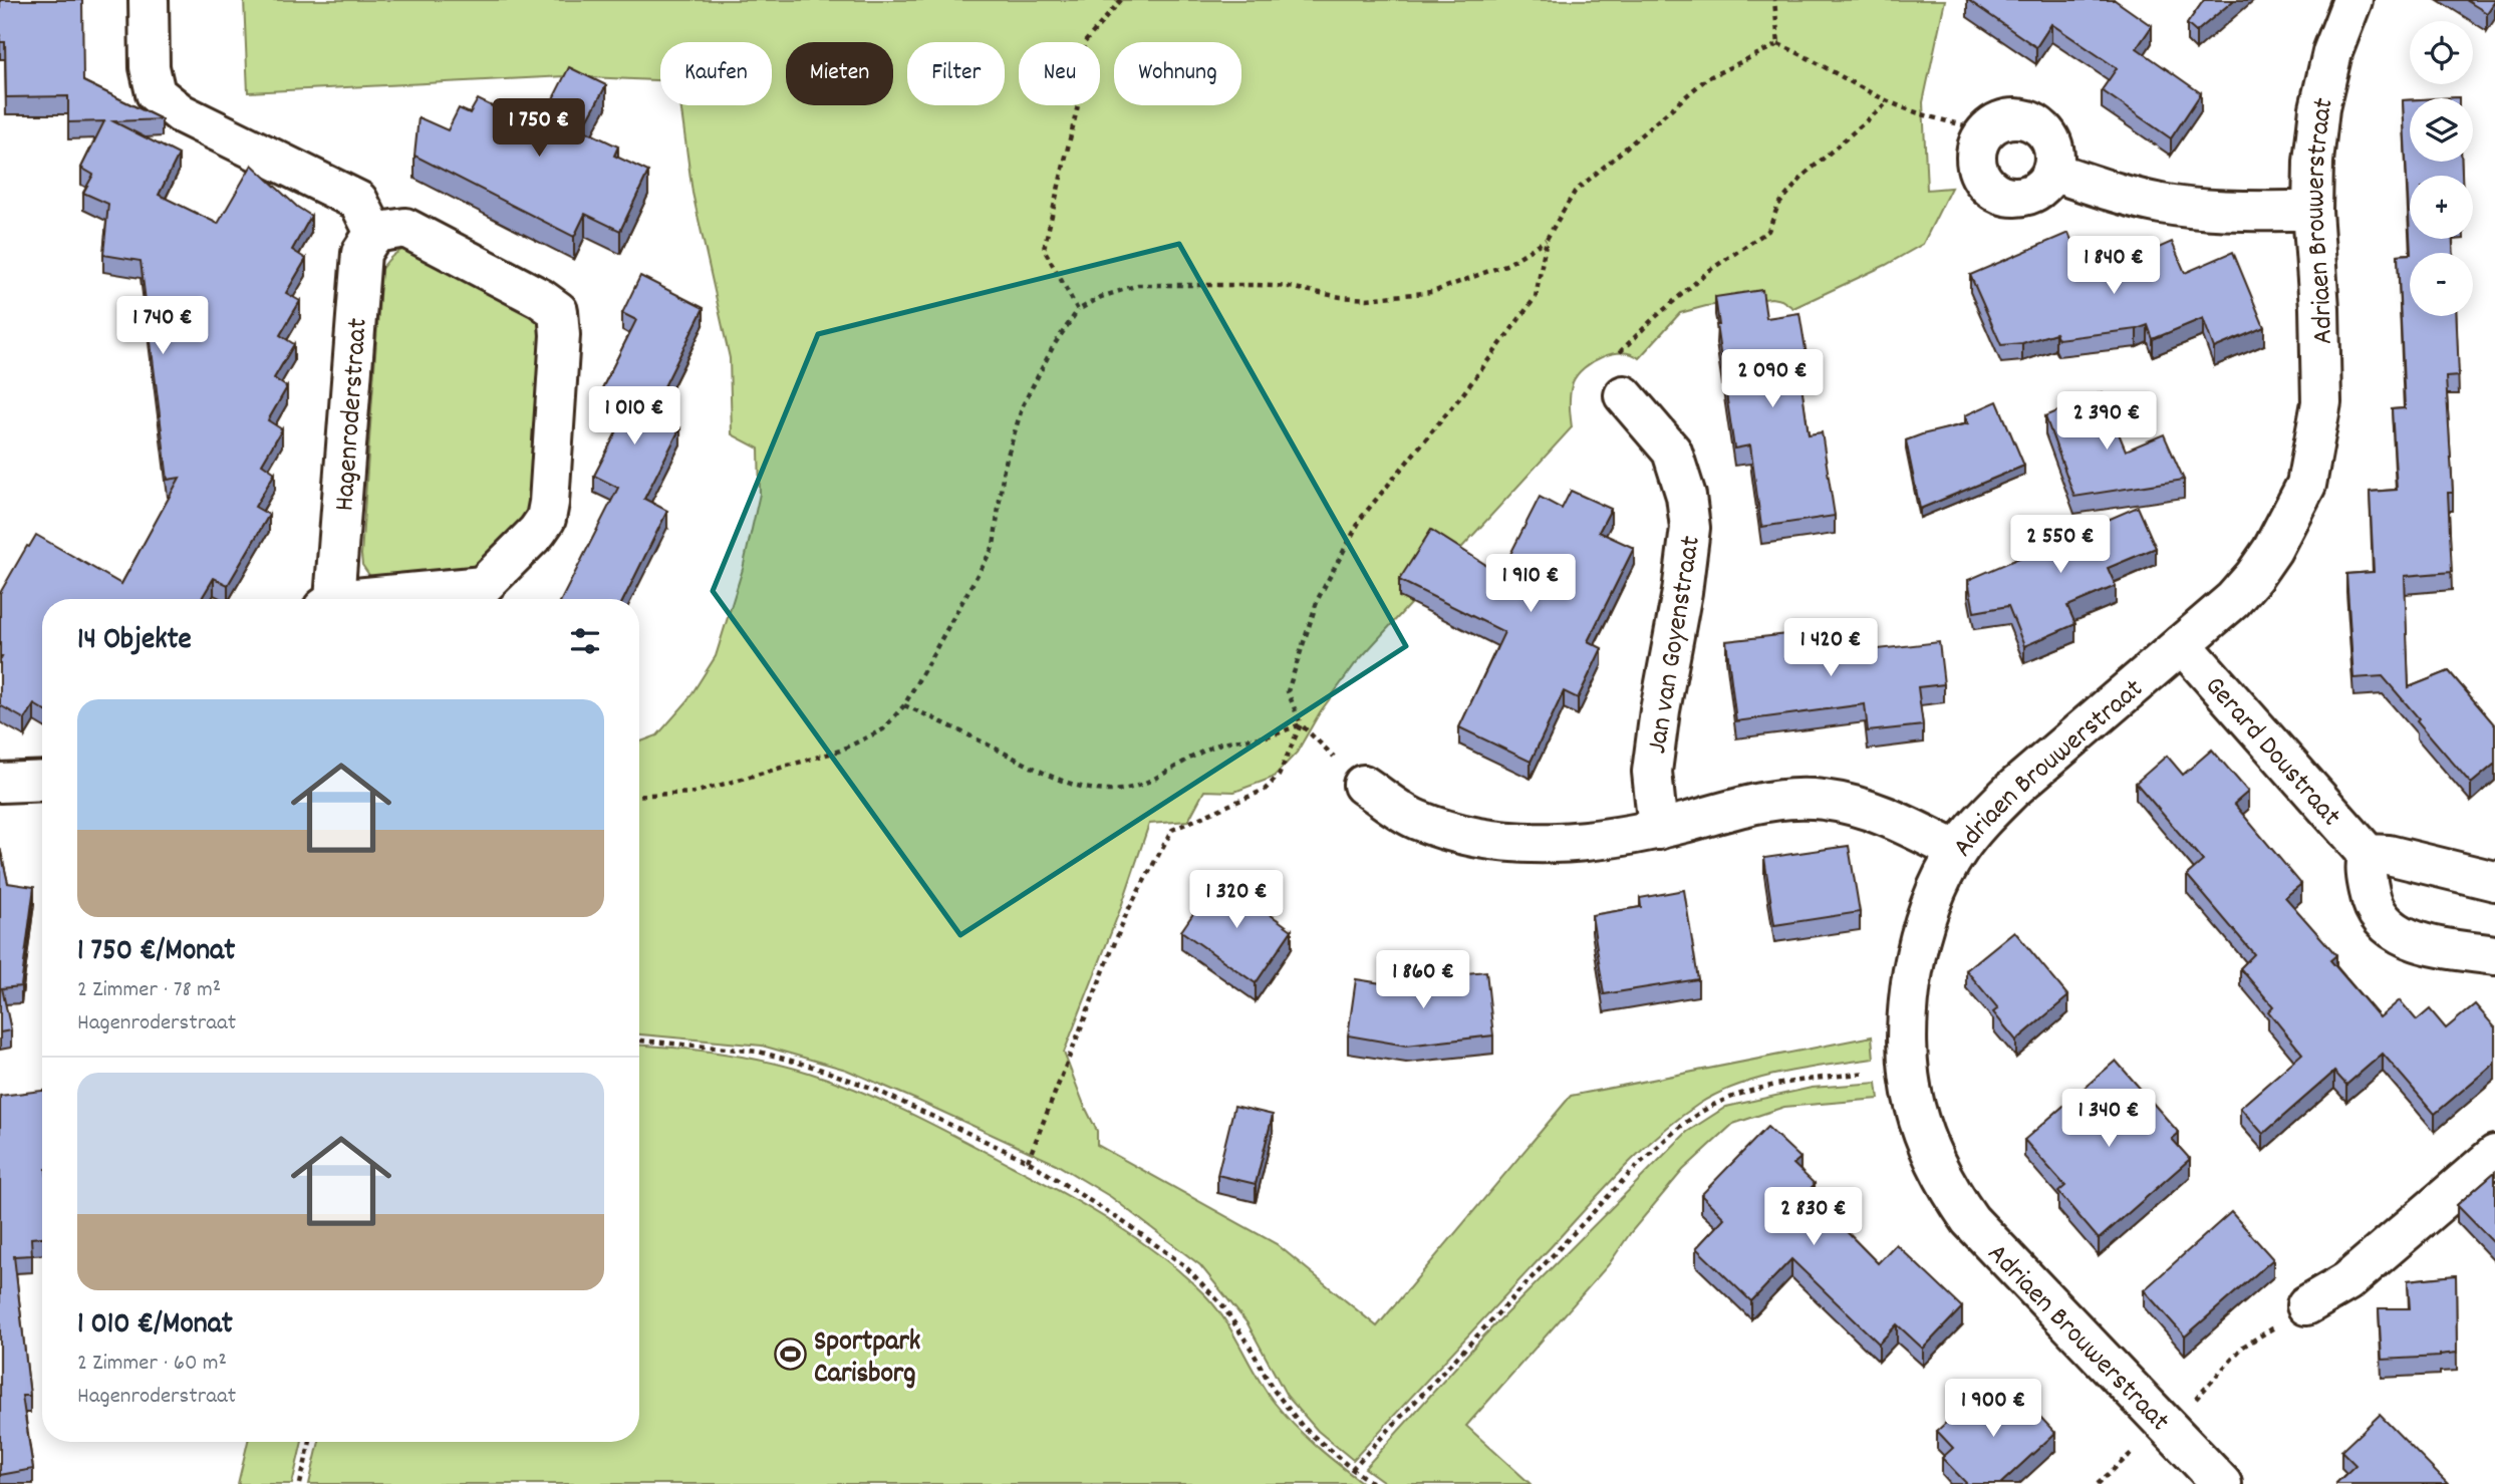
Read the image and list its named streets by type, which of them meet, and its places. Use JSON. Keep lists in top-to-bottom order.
{
  "streets": {
    "street": [
      "Adriaen Brouwerstraat",
      "Hagenroderstraat",
      "Jan van Goyenstraat",
      "Gerard Doustraat"
    ]
  },
  "crossings": [
    ["Adriaen Brouwerstraat", "Gerard Doustraat"]
  ],
  "places": {
    "sports": ["Sportpark Carisborg"]
  },
  "page": {
    "map_buttons": ["+", "−"],
    "chip": [
      "Kaufen",
      "Mieten",
      "Filter",
      "Neu",
      "Wohnung"
    ],
    "price": [
      "1 750 €",
      "1 840 €",
      "1 740 €",
      "2 090 €",
      "1 010 €",
      "2 390 €",
      "2 550 €",
      "1 910 €",
      "1 420 €",
      "1 320 €",
      "1 860 €",
      "1 340 €",
      "2 830 €",
      "1 900 €"
    ],
    "heading": "14 Objekte",
    "list": [
      {
        "name": "1 750 €/Monat",
        "note": "2 Zimmer · 78 m² · Hagenroderstraat"
      },
      {
        "name": "1 010 €/Monat",
        "note": "2 Zimmer · 60 m² · Hagenroderstraat"
      }
    ]
  }
}
